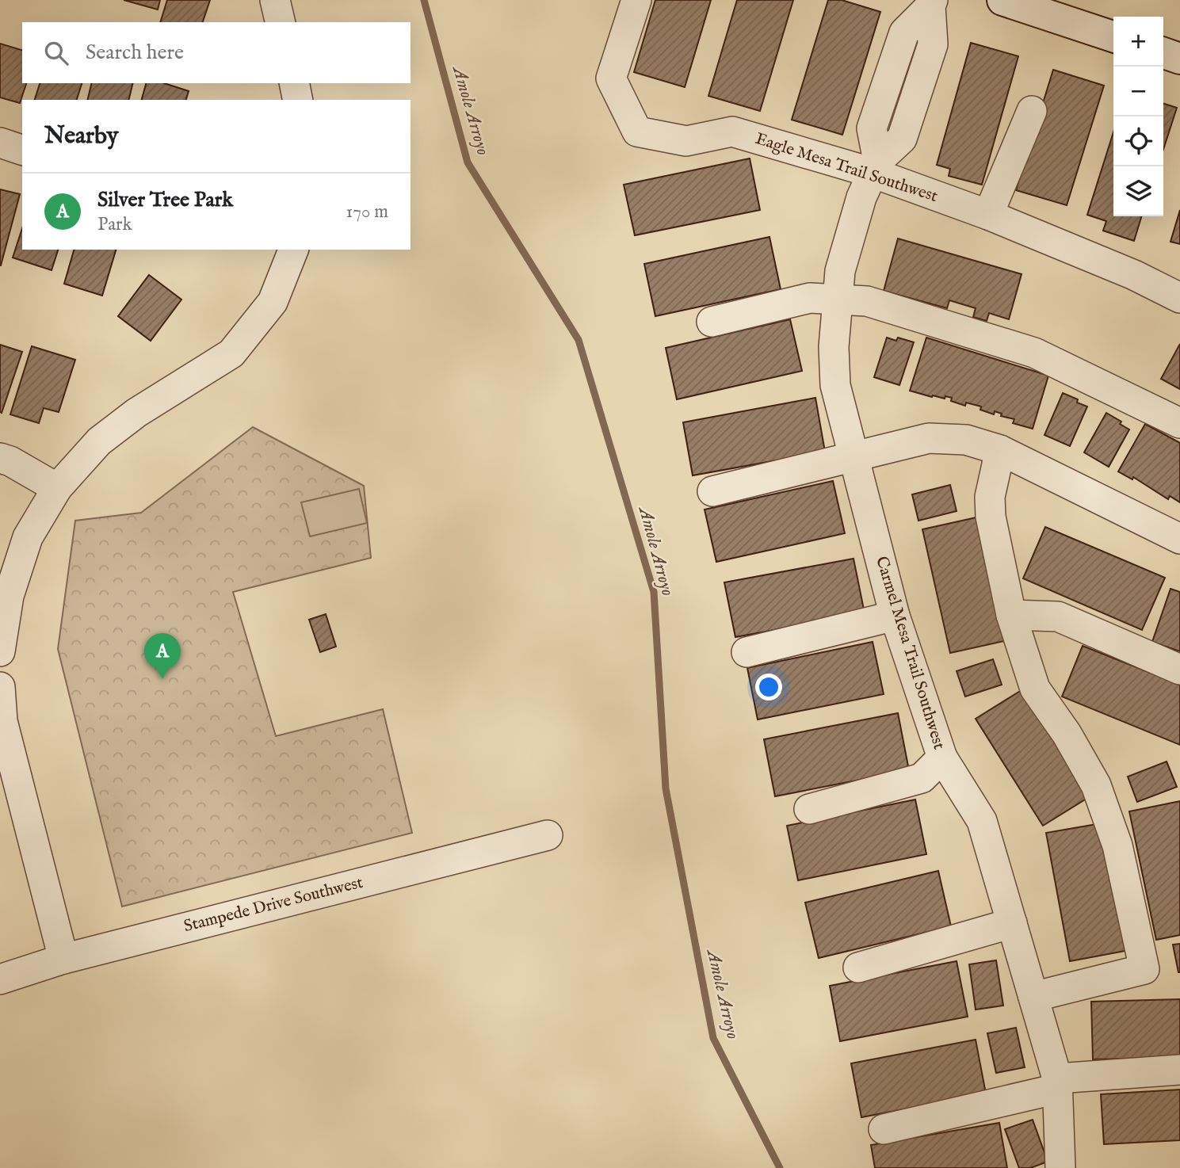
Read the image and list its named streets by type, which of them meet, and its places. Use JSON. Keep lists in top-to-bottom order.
{
  "streets": {
    "street": ["Eagle Mesa Trail Southwest", "Carmel Mesa Trail Southwest", "Stampede Drive Southwest"]
  },
  "crossings": [
    ["Eagle Mesa Trail Southwest", "Carmel Mesa Trail Southwest"]
  ],
  "water": ["Amole Arroyo"],
  "page": {
    "map_buttons": ["+", "−"],
    "search": "Search here",
    "heading": "Nearby",
    "list": [
      {
        "mark": "A",
        "name": "Silver Tree Park",
        "note": "Park",
        "value": "170 m"
      }
    ],
    "pins": "A"
  }
}
